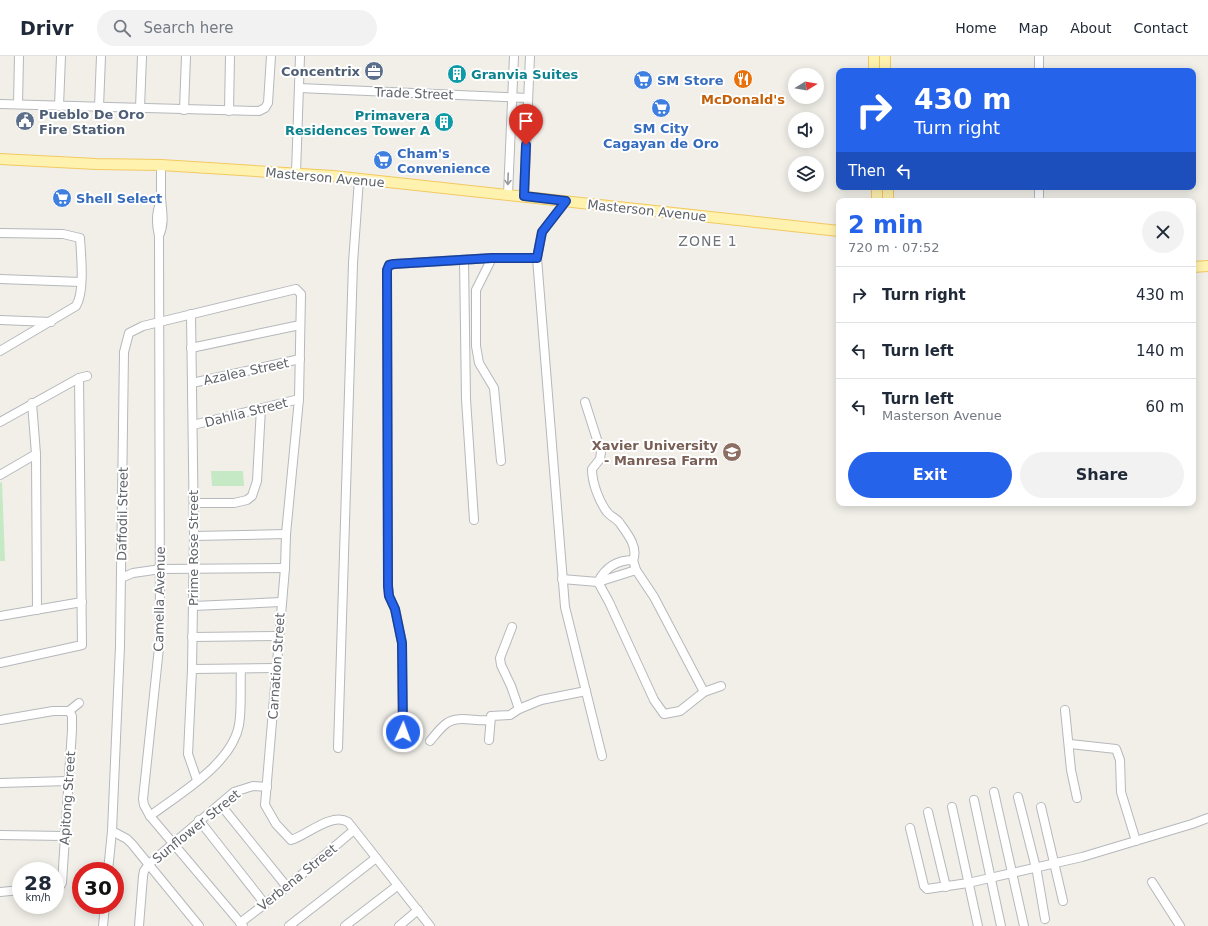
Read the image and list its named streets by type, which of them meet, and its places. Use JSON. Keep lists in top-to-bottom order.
{
  "streets": {
    "main road": ["Masterson Avenue"],
    "street": [
      "Trade Street",
      "Azalea Street",
      "Dahlia Street",
      "Daffodil Street",
      "Prime Rose Street",
      "Camella Avenue",
      "Carnation Street",
      "Apitong Street",
      "Sunflower Street",
      "Verbena Street"
    ]
  },
  "crossings": [
    ["Masterson Avenue", "Camella Avenue"],
    ["Azalea Street", "Prime Rose Street"],
    ["Azalea Street", "Carnation Street"],
    ["Dahlia Street", "Prime Rose Street"],
    ["Dahlia Street", "Carnation Street"],
    ["Daffodil Street", "Prime Rose Street"],
    ["Daffodil Street", "Camella Avenue"],
    ["Daffodil Street", "Carnation Street"],
    ["Camella Avenue", "Sunflower Street"],
    ["Camella Avenue", "Verbena Street"],
    ["Carnation Street", "Sunflower Street"],
    ["Carnation Street", "Verbena Street"]
  ],
  "districts": ["ZONE 1"],
  "places": {
    "office": ["Concentrix"],
    "building": ["Granvia Suites", "Primavera Residences Tower A"],
    "restaurant": ["McDonald's"],
    "supermarket": [
      "SM Store",
      "SM City Cagayan de Oro",
      "Cham's Convenience",
      "Shell Select"
    ],
    "public building": ["Pueblo De Oro Fire Station"],
    "school or university": ["Xavier University - Manresa Farm"]
  },
  "north": "right",
  "page": {
    "header": "Drivr",
    "search": "Search here",
    "nav": [
      "Home",
      "Map",
      "About",
      "Contact"
    ],
    "turn": ["430 m", "Turn right"],
    "then": "Then",
    "heading": ["2 min", "720 m · 07:52"],
    "list": [
      {
        "name": "Turn right",
        "value": "430 m"
      },
      {
        "name": "Turn left",
        "value": "140 m"
      },
      {
        "name": "Turn left",
        "note": "Masterson Avenue",
        "value": "60 m"
      }
    ],
    "buttons": ["Exit", "Share"],
    "speed": "28 km/h",
    "limit": "30"
  }
}
